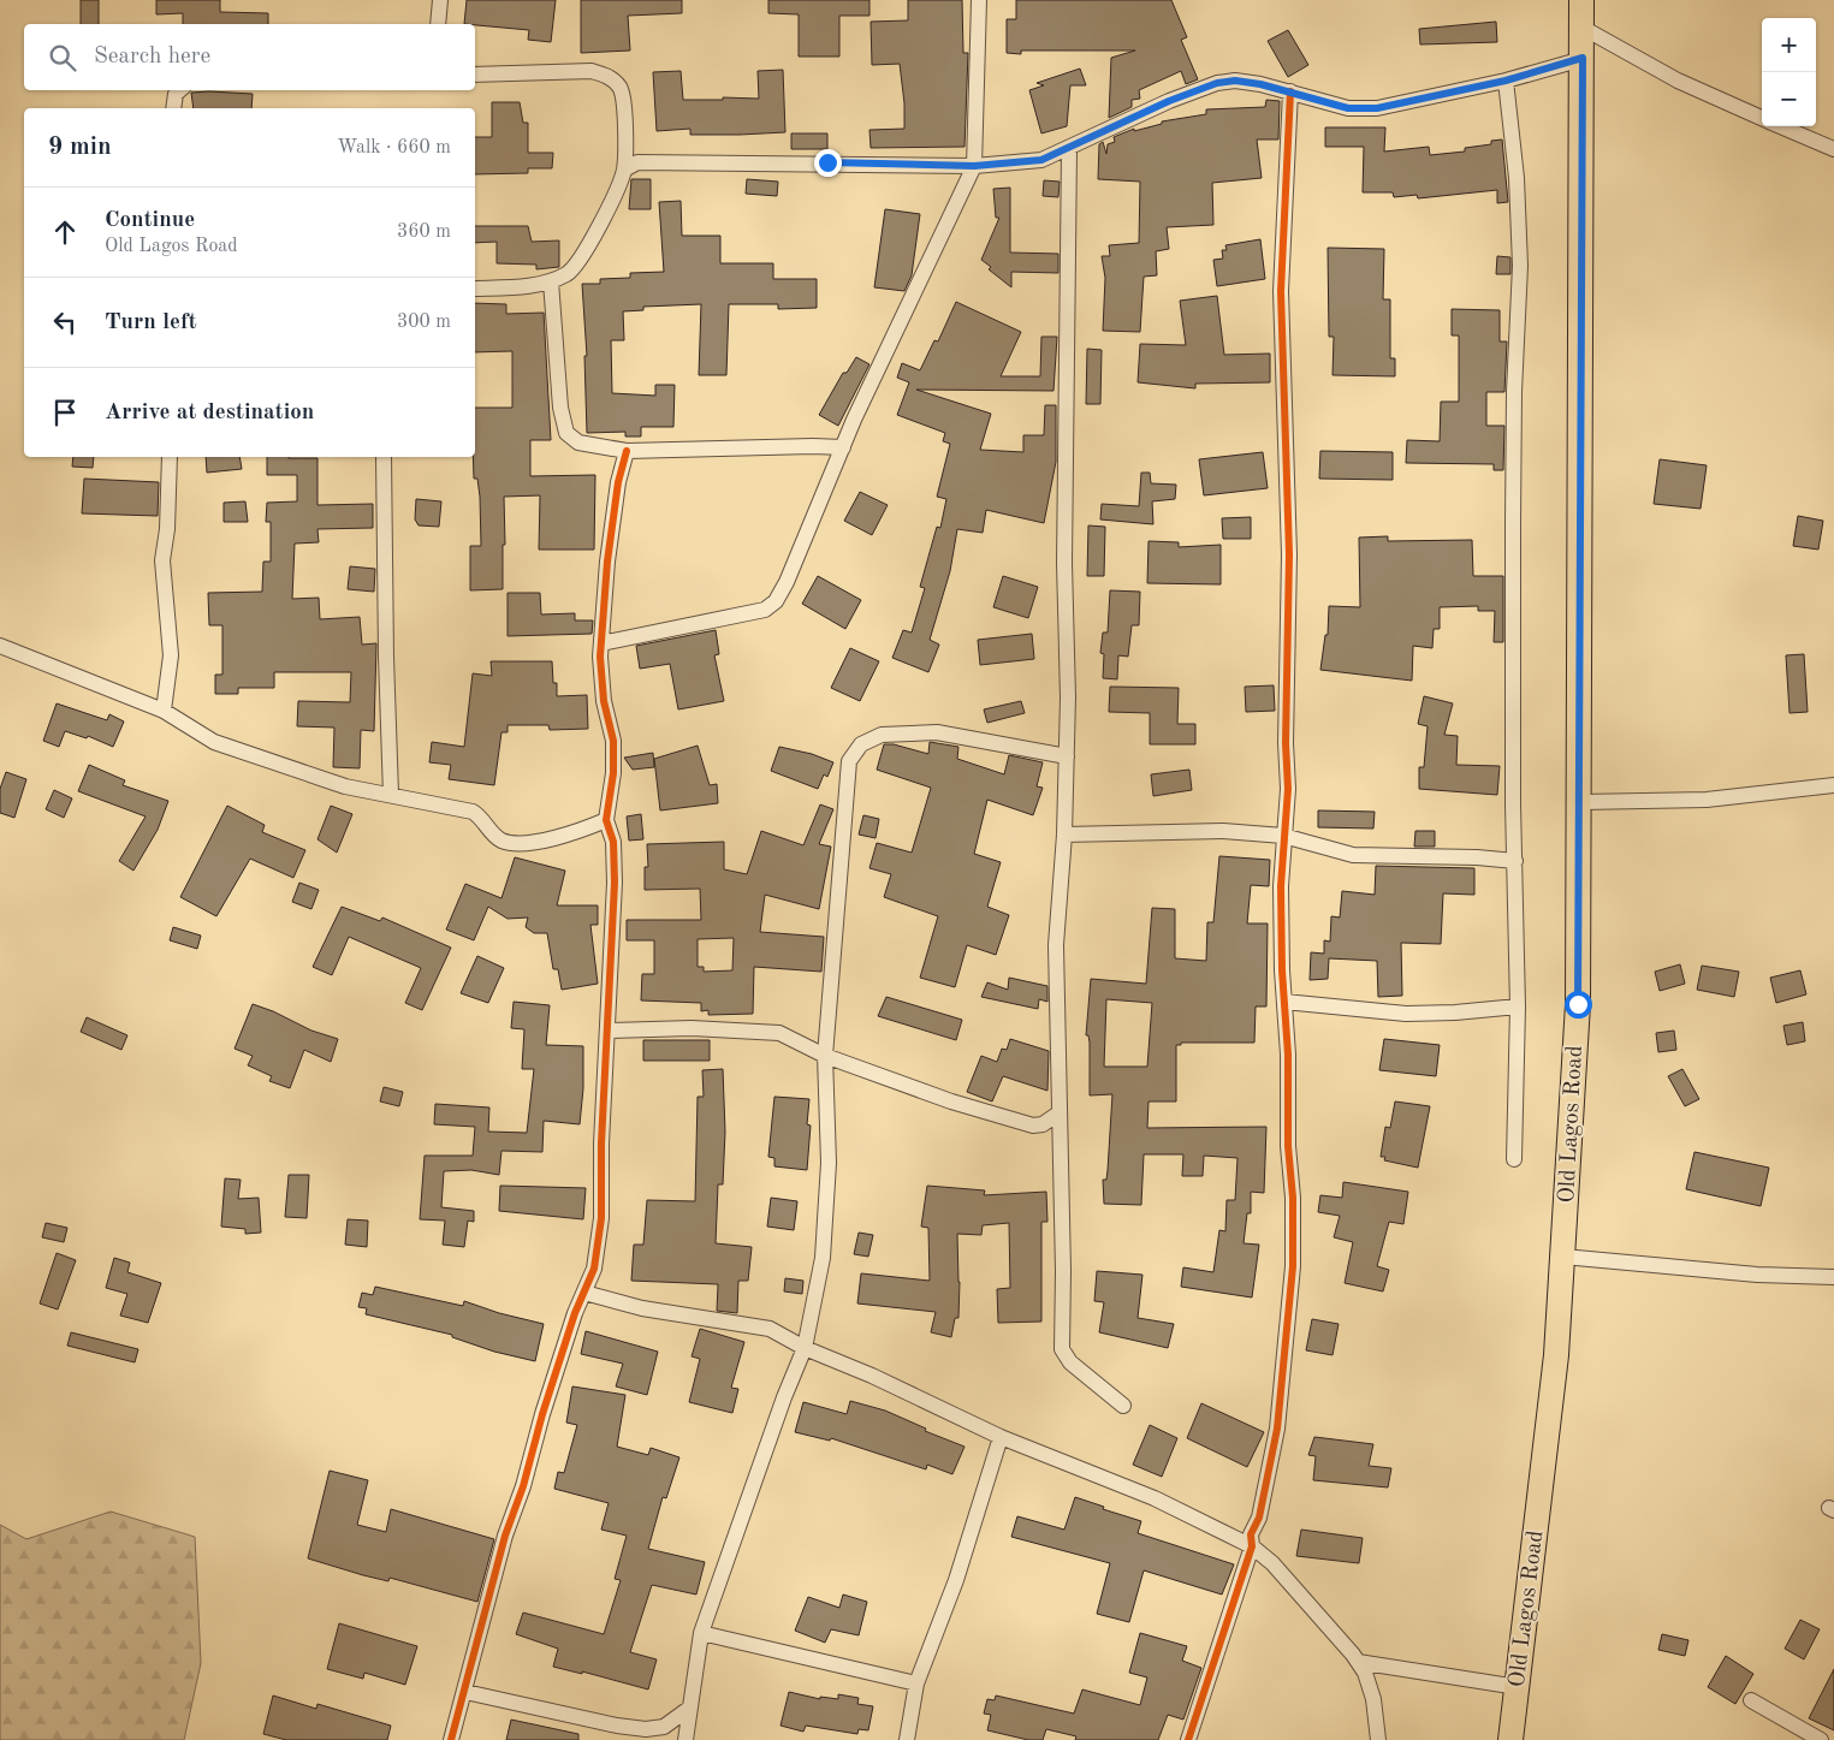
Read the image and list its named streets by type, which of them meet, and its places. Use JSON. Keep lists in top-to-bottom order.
{
  "streets": {
    "main road": ["Old Lagos Road"]
  },
  "page": {
    "map_buttons": ["+", "−"],
    "search": "Search here",
    "heading": ["9 min", "Walk · 660 m"],
    "list": [
      ["Continue", "Old Lagos Road", "360 m"],
      ["Turn left", "300 m"],
      "Arrive at destination"
    ]
  }
}
